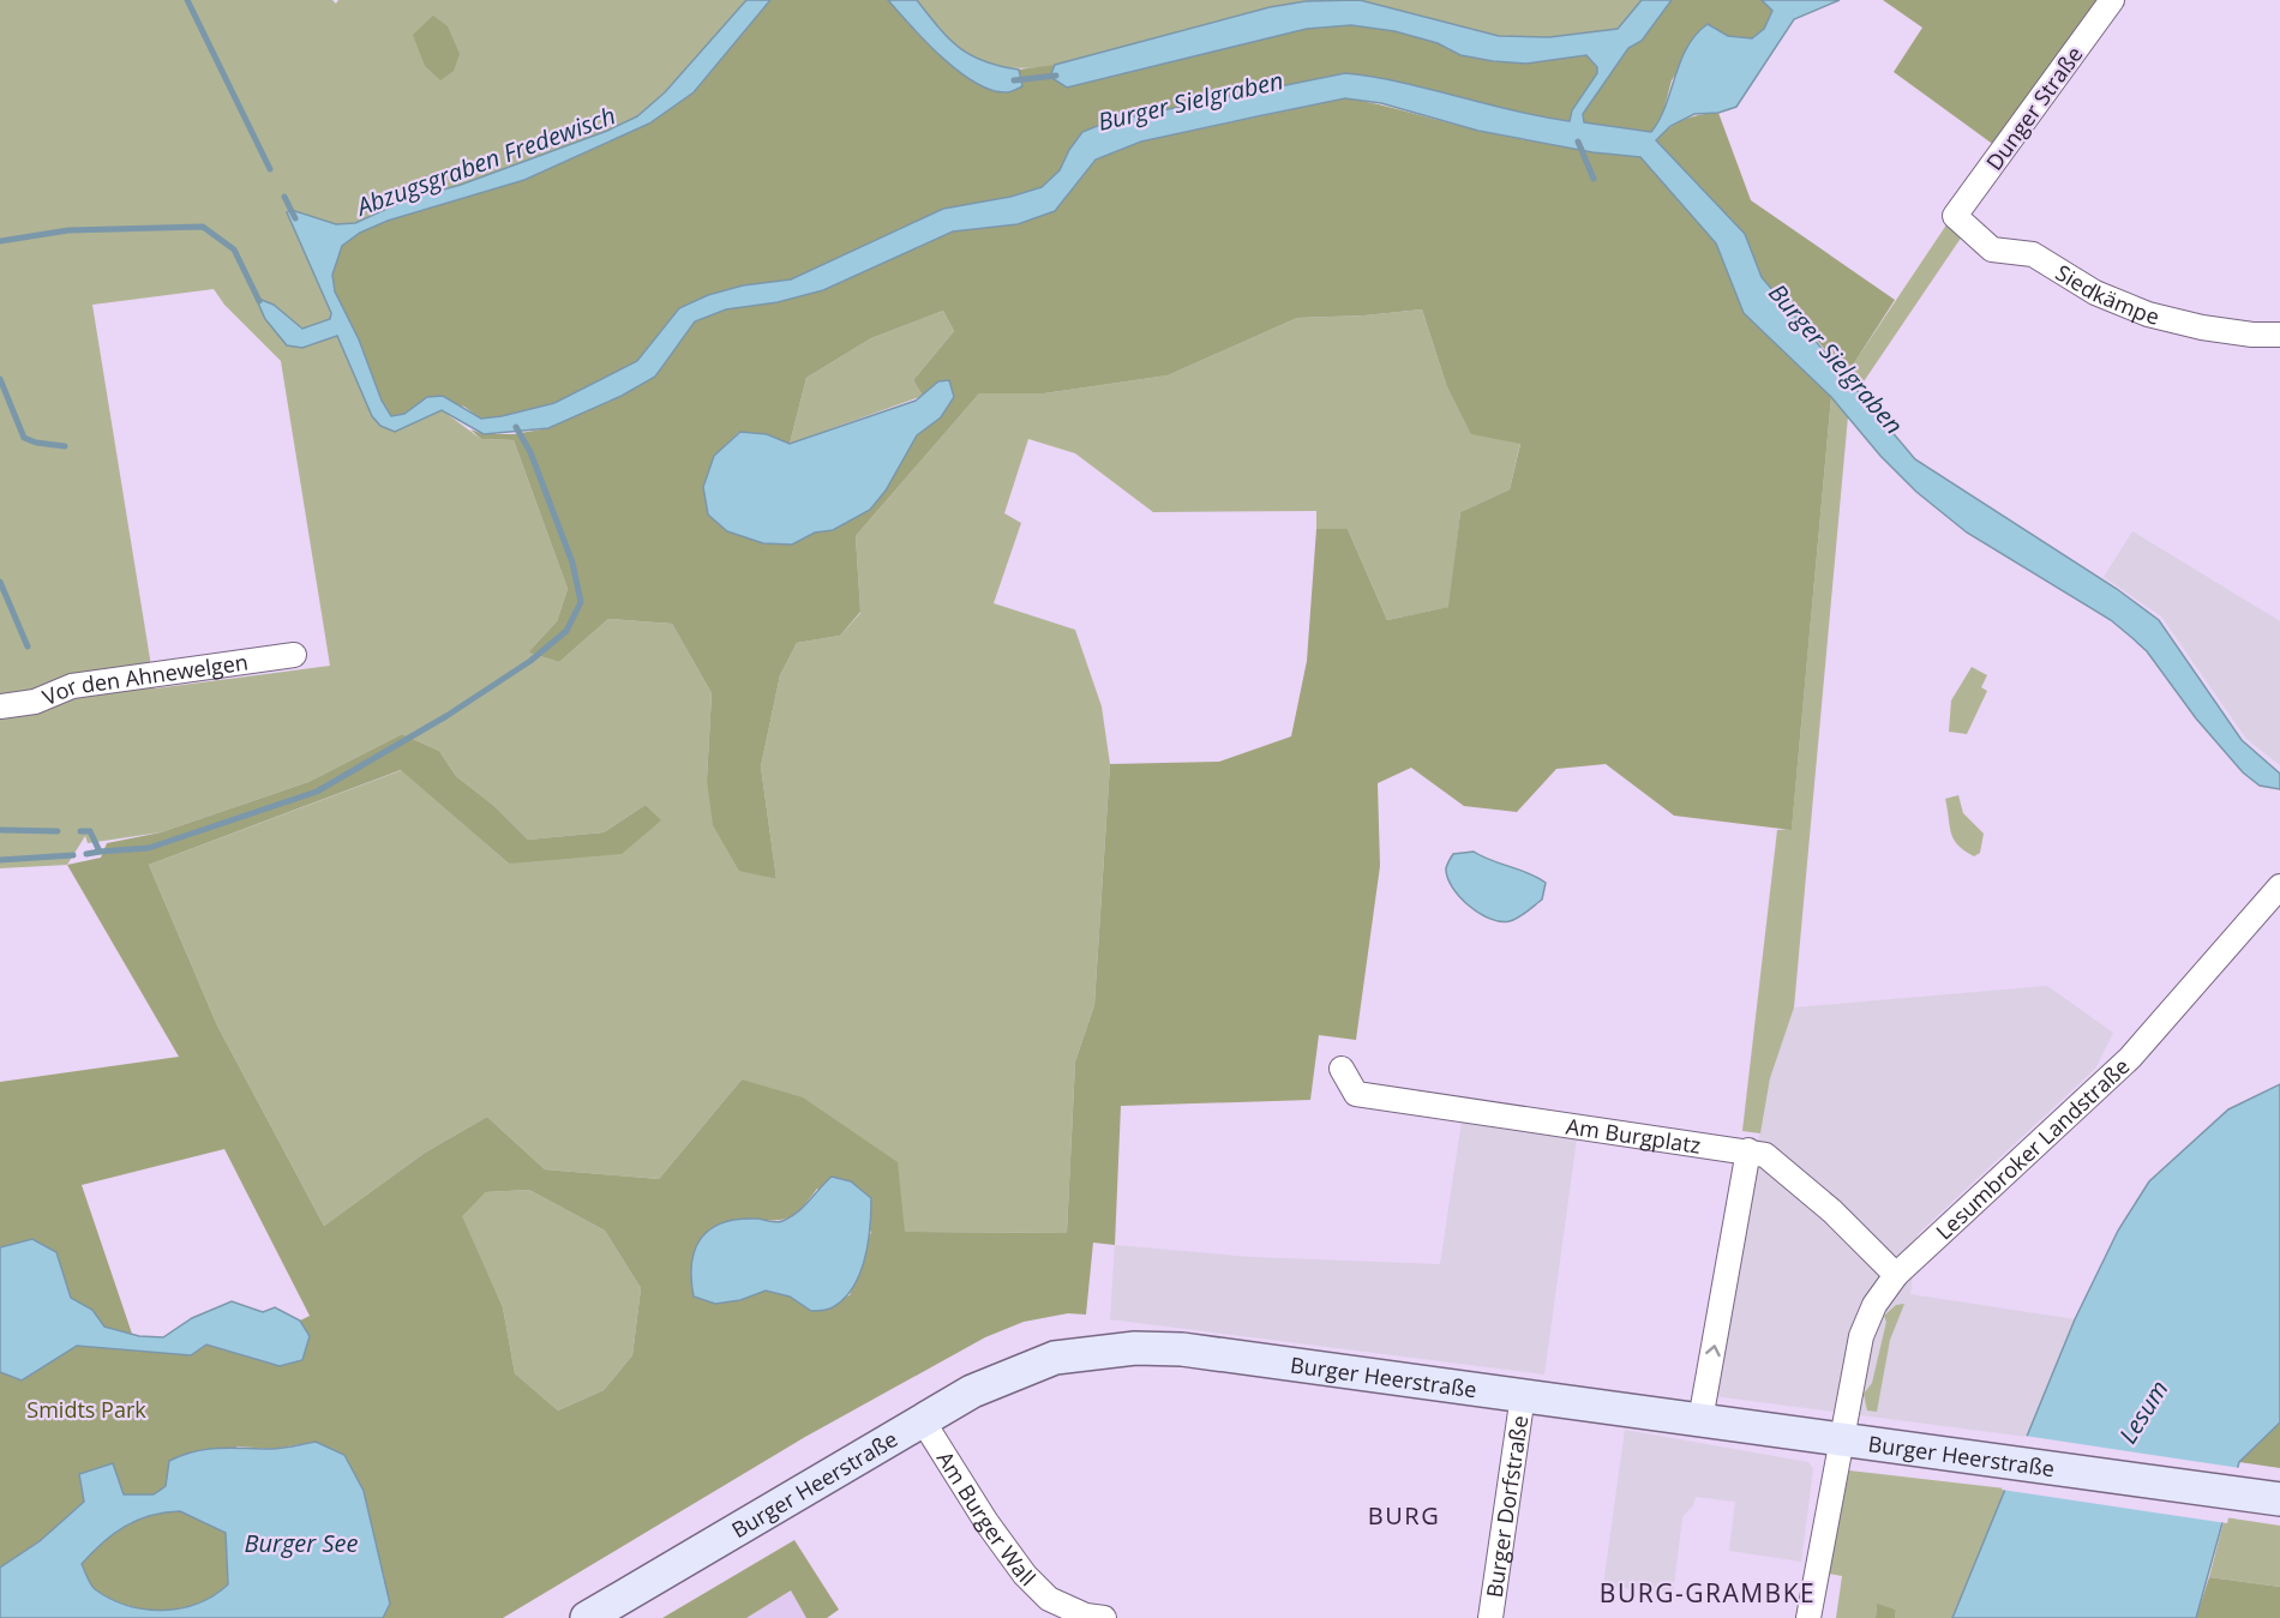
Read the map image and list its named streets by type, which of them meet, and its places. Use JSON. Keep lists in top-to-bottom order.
{
  "streets": {
    "main road": ["Burger Heerstraße"],
    "street": [
      "Dunger Straße",
      "Siedkämpe",
      "Vor den Ahnewelgen",
      "Am Burgplatz",
      "Lesumbroker Landstraße",
      "Burger Dorfstraße",
      "Am Burger Wall"
    ]
  },
  "crossings": [
    ["Dunger Straße", "Siedkämpe"],
    ["Am Burgplatz", "Lesumbroker Landstraße"],
    ["Lesumbroker Landstraße", "Burger Heerstraße"],
    ["Burger Heerstraße", "Burger Dorfstraße"],
    ["Burger Heerstraße", "Am Burger Wall"]
  ],
  "districts": ["BURG", "BURG-GRAMBKE"],
  "water": [
    "Burger Sielgraben",
    "Abzugsgraben Fredewisch",
    "Lesum",
    "Burger See"
  ],
  "parks": ["Smidts Park"]
}
